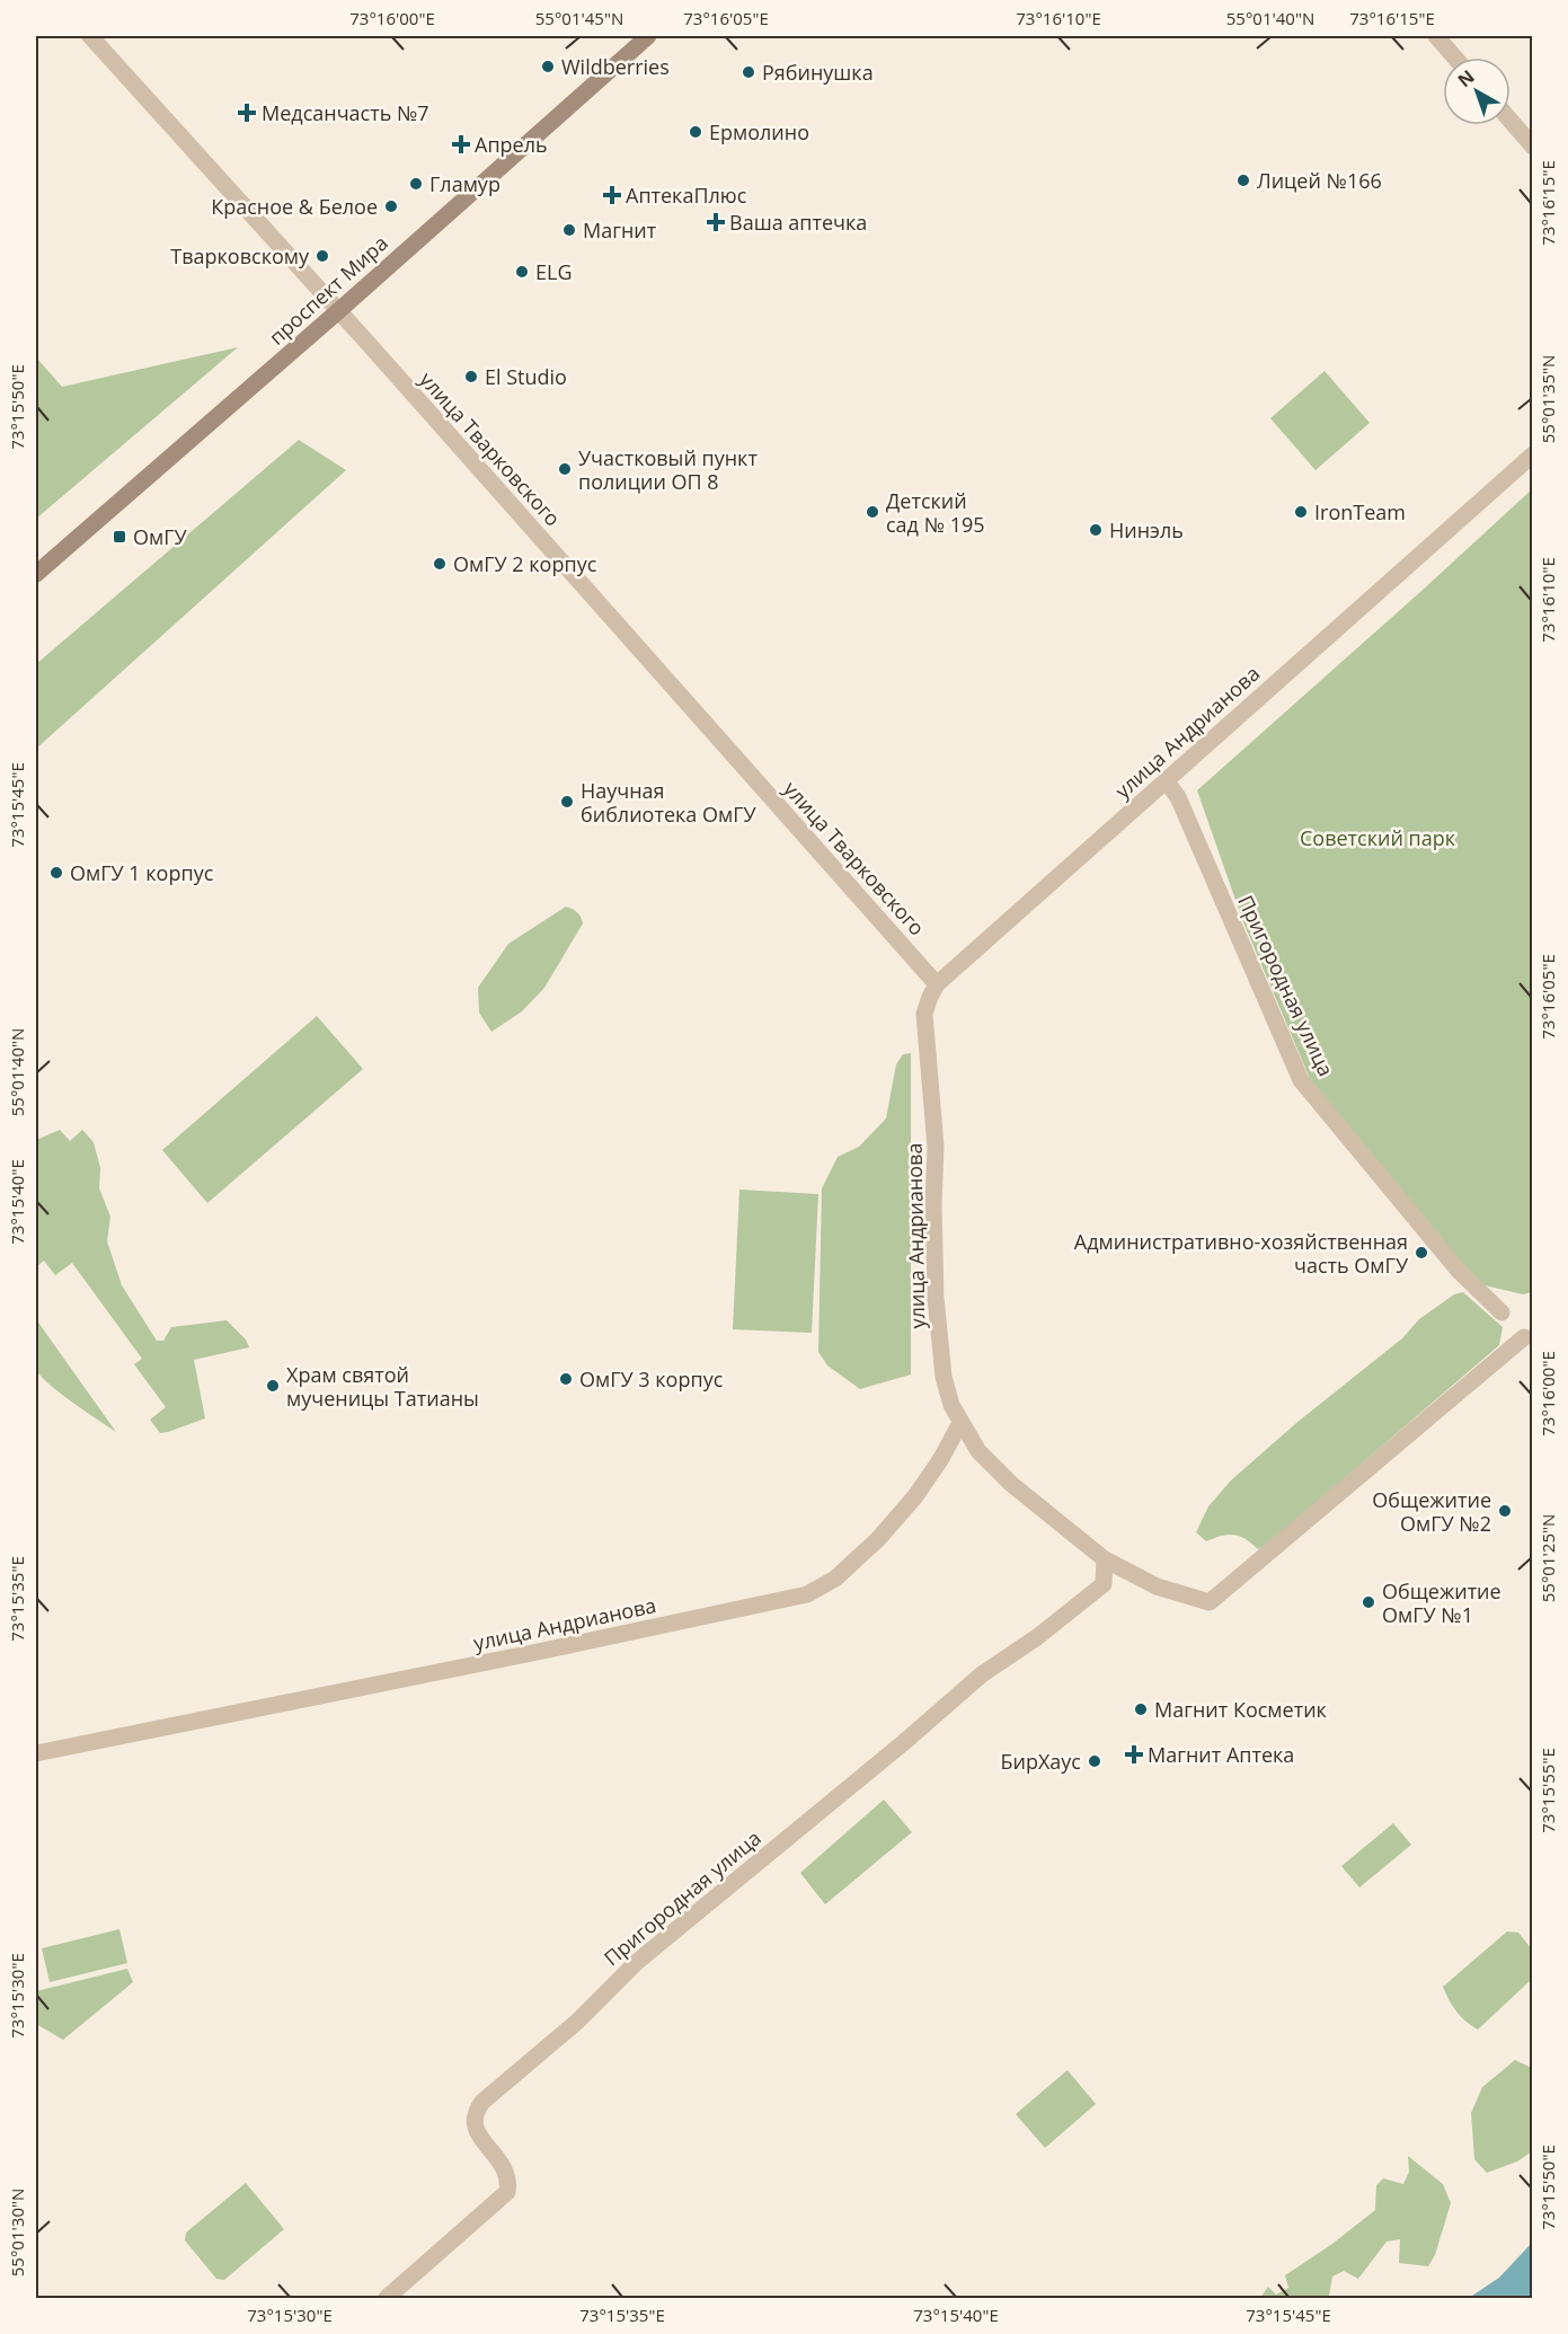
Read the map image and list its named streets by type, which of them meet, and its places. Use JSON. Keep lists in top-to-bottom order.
{
  "streets": {
    "main road": ["проспект Мира"],
    "street": ["улица Тварковского", "улица Андрианова", "Пригородная улица"]
  },
  "crossings": [
    ["проспект Мира", "улица Тварковского"],
    ["улица Тварковского", "улица Андрианова"],
    ["улица Андрианова", "Пригородная улица"]
  ],
  "parks": ["Советский парк"],
  "places": {
    "other": [
      "Wildberries",
      "Рябинушка",
      "Ермолино",
      "Лицей №166",
      "Гламур",
      "Красное & Белое",
      "Магнит",
      "Тварковскому",
      "ELG",
      "El Studio",
      "Участковый пункт полиции ОП 8",
      "Детский сад № 195",
      "IronTeam",
      "Нинэль",
      "ОмГУ 2 корпус",
      "Научная библиотека ОмГУ",
      "ОмГУ 1 корпус",
      "Административно-хозяйственная часть ОмГУ",
      "ОмГУ 3 корпус",
      "Храм святой мученицы Татианы",
      "Общежитие ОмГУ №2",
      "Общежитие ОмГУ №1",
      "Магнит Косметик",
      "БирХаус"
    ],
    "health": [
      "Медсанчасть №7",
      "Апрель",
      "АптекаПлюс",
      "Ваша аптечка",
      "Магнит Аптека"
    ],
    "transit": ["ОмГУ"]
  },
  "north": "top left",
  "coordinates": [
    "73°16'00\"E",
    "55°01'45\"N",
    "73°16'05\"E",
    "73°16'10\"E",
    "55°01'40\"N",
    "73°16'15\"E",
    "55°01'35\"N",
    "73°15'50\"E",
    "73°15'45\"E",
    "73°15'40\"E",
    "55°01'25\"N",
    "73°15'35\"E",
    "73°15'55\"E",
    "73°15'30\"E",
    "55°01'30\"N"
  ]
}
